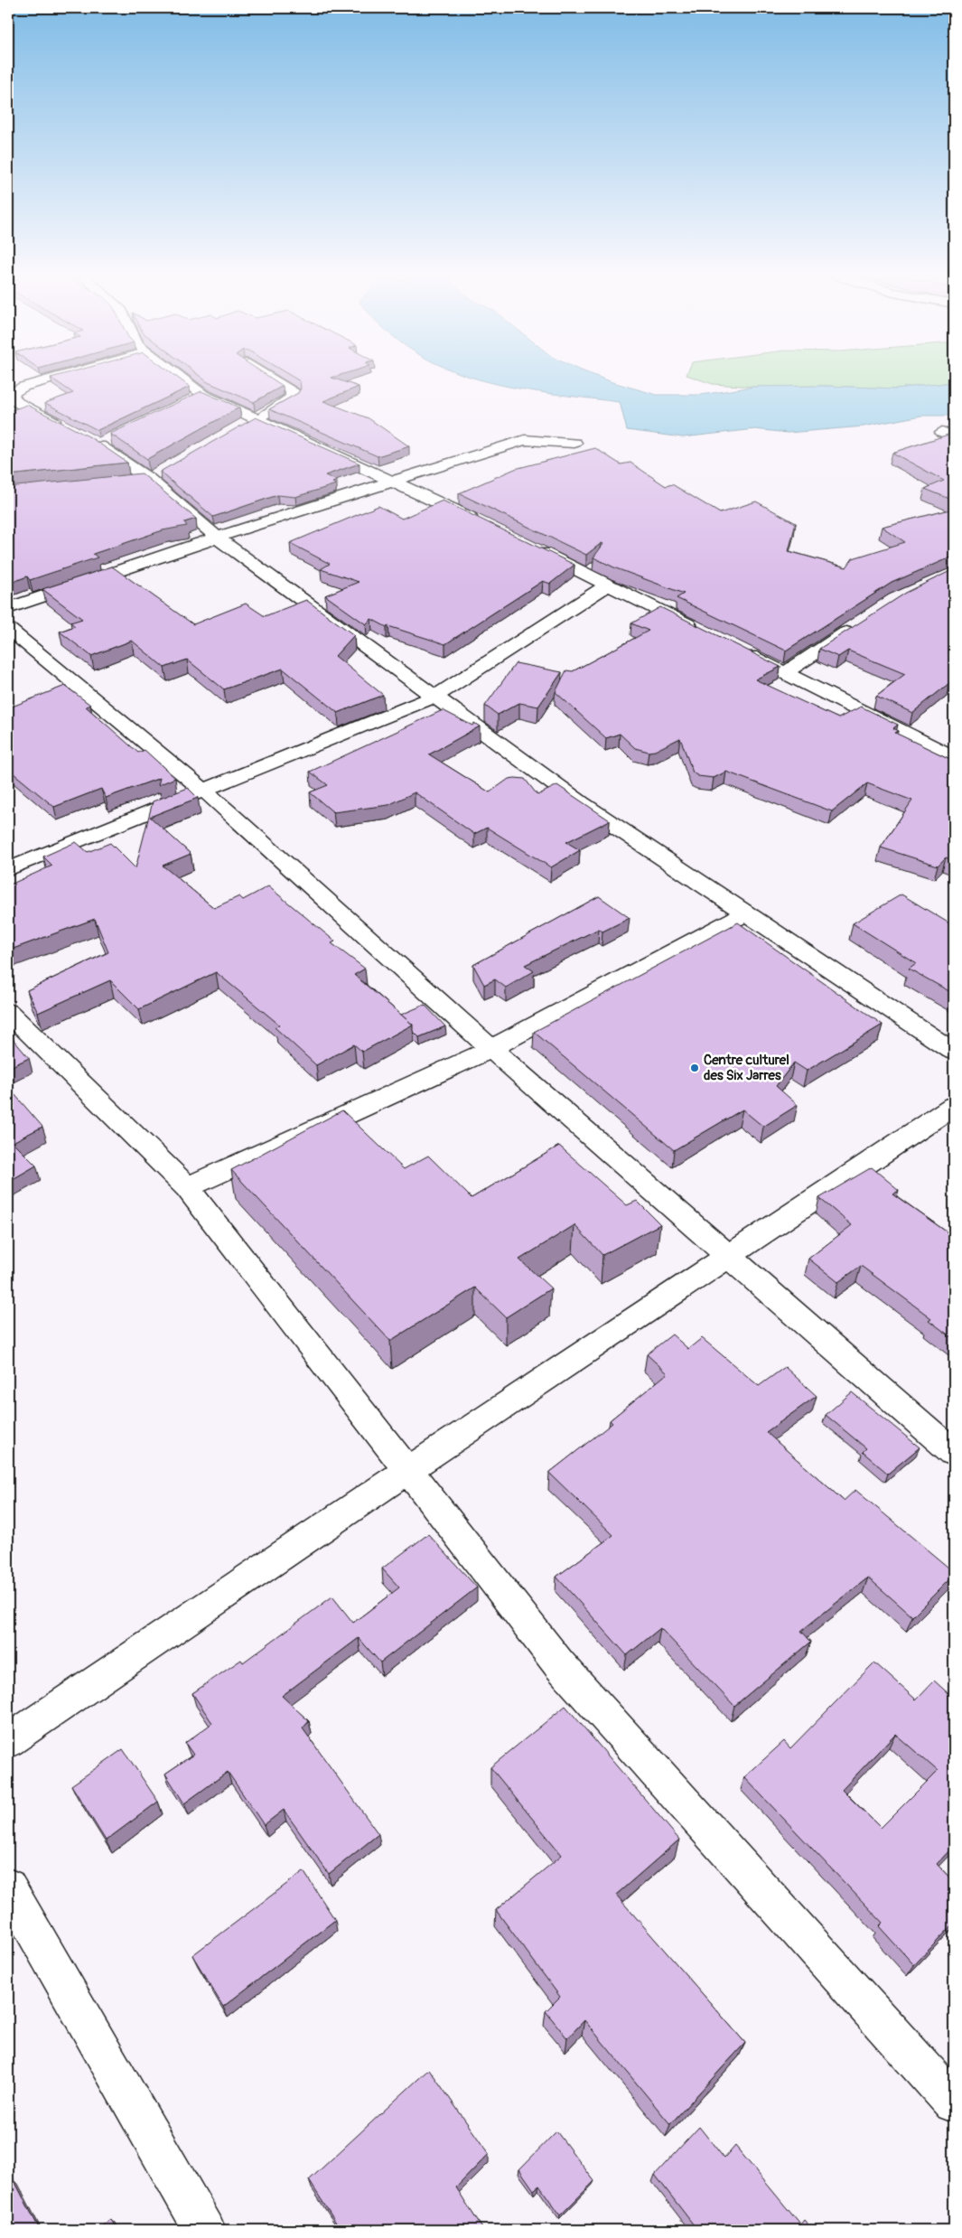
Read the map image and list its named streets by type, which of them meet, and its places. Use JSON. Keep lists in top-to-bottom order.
{
  "places": ["Centre culturel des Six Jarres"]
}
